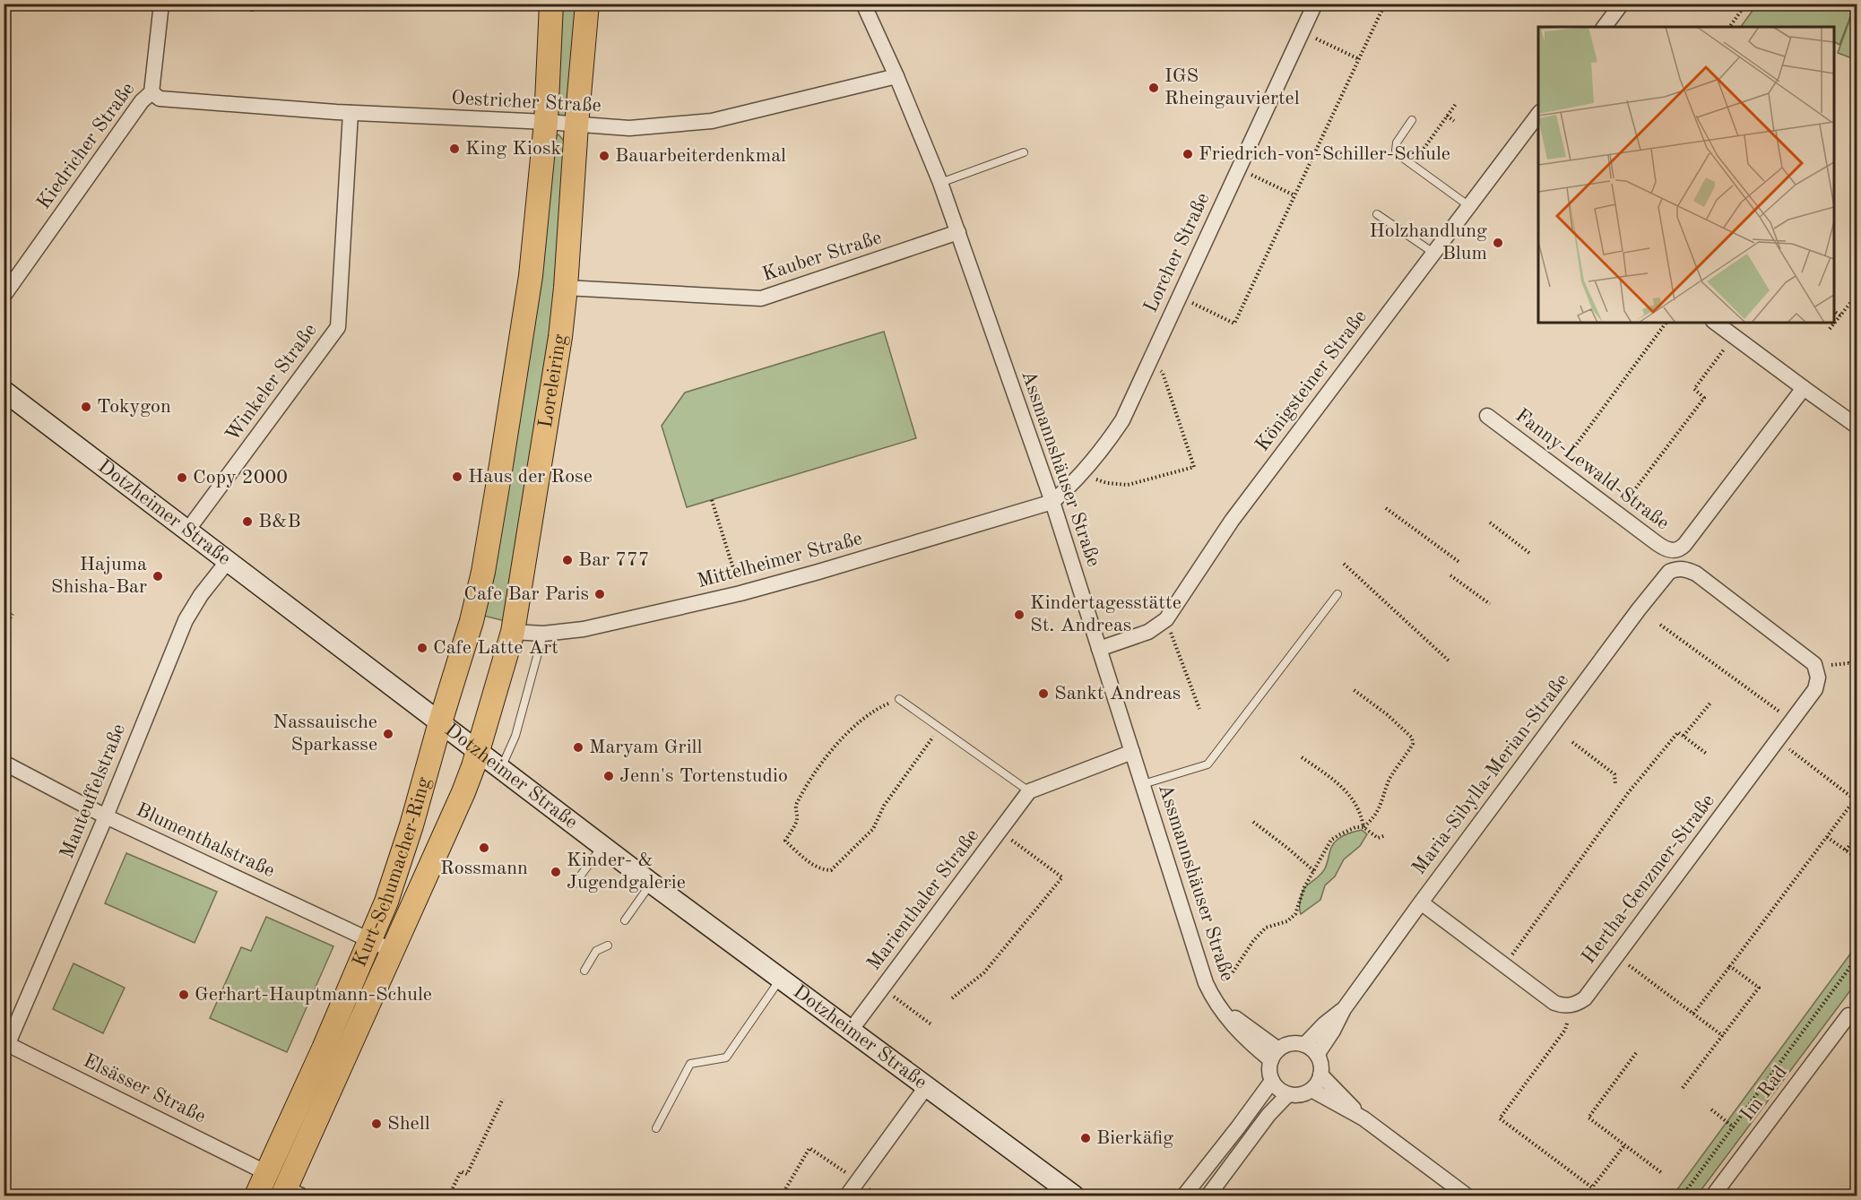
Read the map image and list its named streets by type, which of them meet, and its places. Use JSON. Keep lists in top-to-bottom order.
{
  "streets": {
    "main road": ["Loreleiring", "Dotzheimer Straße", "Kurt-Schumacher-Ring"],
    "street": [
      "Oestricher Straße",
      "Kiedricher Straße",
      "Lorcher Straße",
      "Kauber Straße",
      "Königsteiner Straße",
      "Winkeler Straße",
      "Assmannshäuser Straße",
      "Fanny-Lewald-Straße",
      "Mittelheimer Straße",
      "Maria-Sibylla-Merian-Straße",
      "Manteuffelstraße",
      "Blumenthalstraße",
      "Hertha-Genzmer-Straße",
      "Marienthaler Straße",
      "Elsässer Straße",
      "Im Rad"
    ]
  },
  "crossings": [
    ["Oestricher Straße", "Kiedricher Straße"],
    ["Oestricher Straße", "Loreleiring"],
    ["Oestricher Straße", "Winkeler Straße"],
    ["Oestricher Straße", "Assmannshäuser Straße"],
    ["Lorcher Straße", "Assmannshäuser Straße"],
    ["Lorcher Straße", "Mittelheimer Straße"],
    ["Kauber Straße", "Loreleiring"],
    ["Kauber Straße", "Assmannshäuser Straße"],
    ["Loreleiring", "Dotzheimer Straße"],
    ["Loreleiring", "Mittelheimer Straße"],
    ["Loreleiring", "Kurt-Schumacher-Ring"],
    ["Königsteiner Straße", "Assmannshäuser Straße"],
    ["Winkeler Straße", "Dotzheimer Straße"],
    ["Assmannshäuser Straße", "Mittelheimer Straße"],
    ["Assmannshäuser Straße", "Maria-Sibylla-Merian-Straße"],
    ["Dotzheimer Straße", "Manteuffelstraße"],
    ["Dotzheimer Straße", "Kurt-Schumacher-Ring"],
    ["Dotzheimer Straße", "Marienthaler Straße"],
    ["Maria-Sibylla-Merian-Straße", "Hertha-Genzmer-Straße"],
    ["Manteuffelstraße", "Blumenthalstraße"],
    ["Manteuffelstraße", "Elsässer Straße"],
    ["Blumenthalstraße", "Kurt-Schumacher-Ring"],
    ["Kurt-Schumacher-Ring", "Elsässer Straße"]
  ],
  "places": [
    "IGS Rheingauviertel",
    "King Kiosk",
    "Friedrich-von-Schiller-Schule",
    "Bauarbeiterdenkmal",
    "Holzhandlung Blum",
    "Tokygon",
    "Haus der Rose",
    "Copy 2000",
    "B&B",
    "Bar 777",
    "Hajuma Shisha-Bar",
    "Cafe Bar Paris",
    "Kindertagesstätte St. Andreas",
    "Cafe Latte Art",
    "Sankt Andreas",
    "Nassauische Sparkasse",
    "Maryam Grill",
    "Jenn's Tortenstudio",
    "Rossmann",
    "Kinder- & Jugendgalerie",
    "Gerhart-Hauptmann-Schule",
    "Shell",
    "Bierkäfig"
  ]
}
